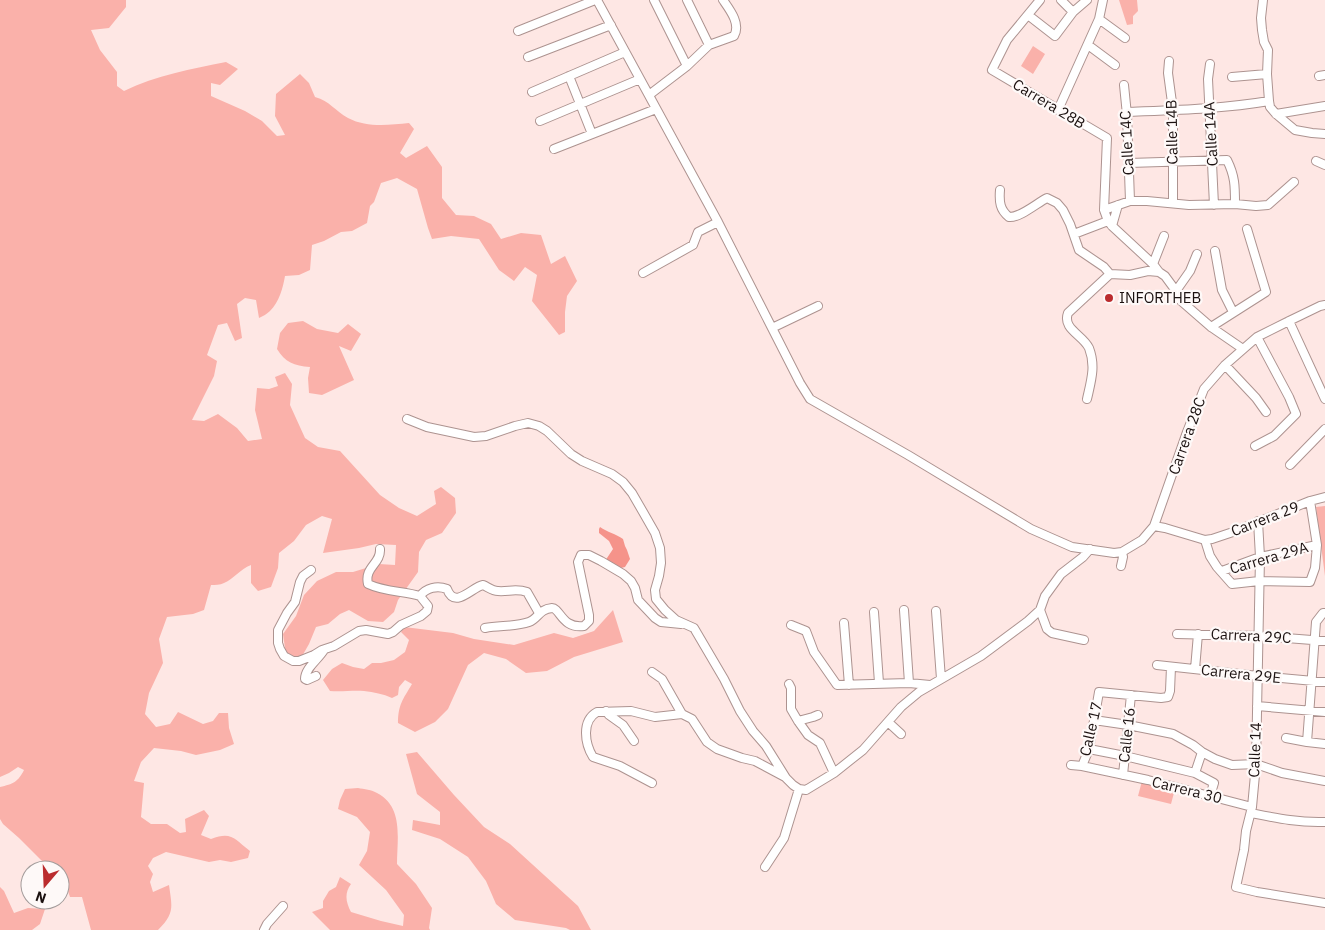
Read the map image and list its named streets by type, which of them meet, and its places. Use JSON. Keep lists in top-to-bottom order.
{
  "streets": {
    "street": [
      "Carrera 28B",
      "Calle 14B",
      "Calle 14A",
      "Calle 14C",
      "Carrera 28C",
      "Carrera 29",
      "Carrera 29A",
      "Carrera 29C",
      "Carrera 29E",
      "Calle 17",
      "Calle 16",
      "Calle 14",
      "Carrera 30"
    ]
  },
  "crossings": [
    ["Carrera 29", "Calle 14"],
    ["Carrera 29A", "Calle 14"],
    ["Carrera 29C", "Calle 14"],
    ["Carrera 29E", "Calle 14"],
    ["Calle 17", "Calle 16"],
    ["Calle 17", "Carrera 30"],
    ["Calle 16", "Carrera 30"],
    ["Calle 14", "Carrera 30"]
  ],
  "places": ["INFORTHEB"],
  "north": "bottom"
}
